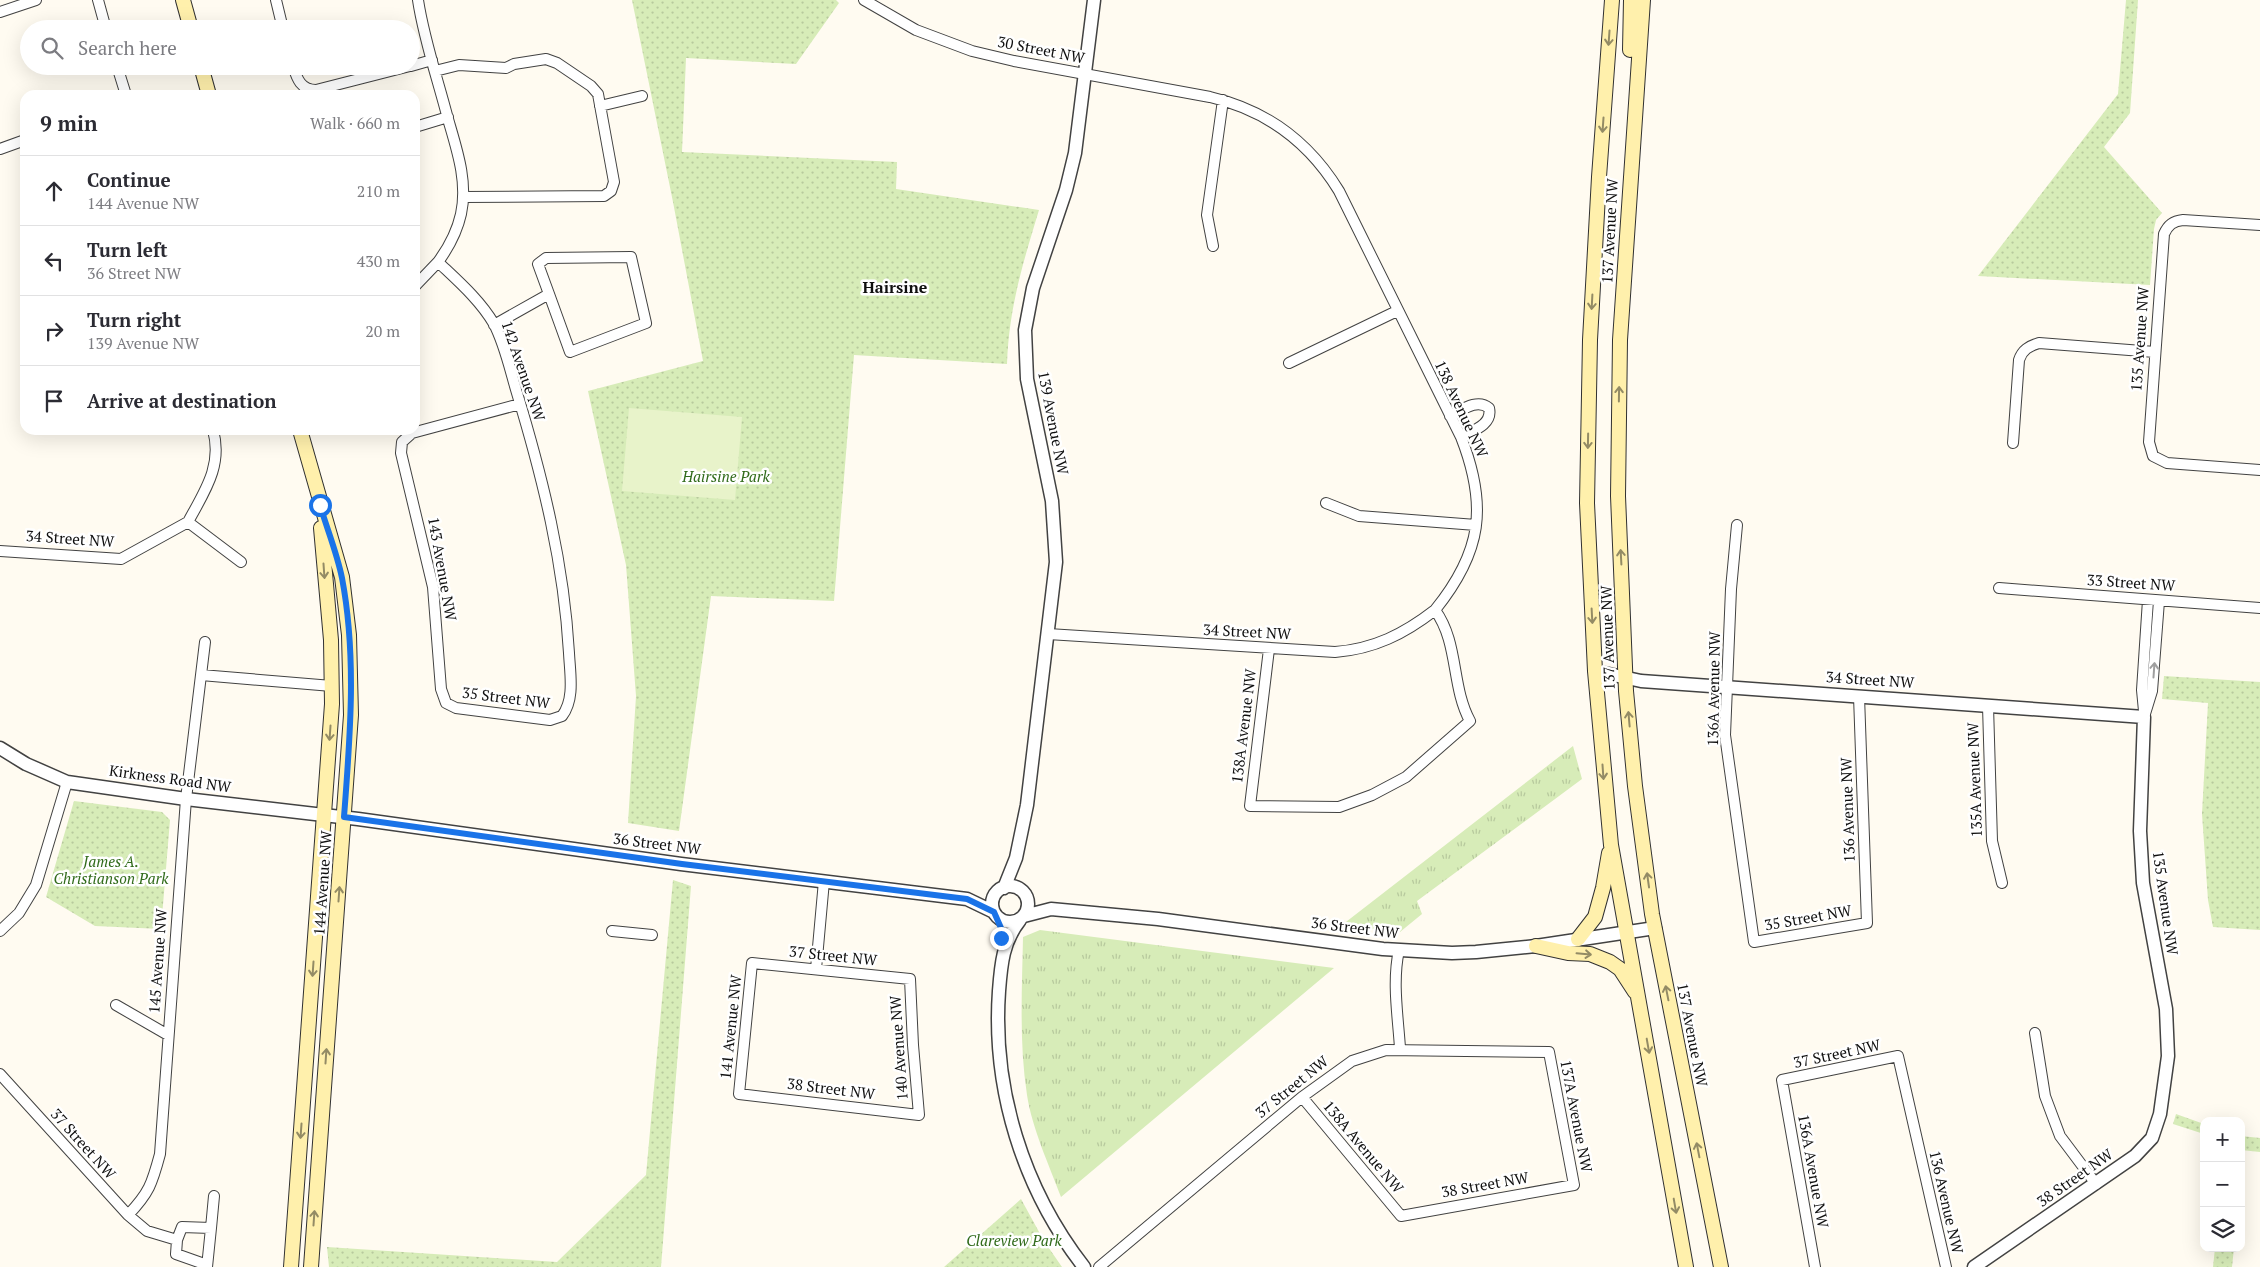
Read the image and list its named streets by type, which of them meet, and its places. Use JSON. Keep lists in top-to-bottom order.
{
  "streets": {
    "main road": ["137 Avenue NW", "144 Avenue NW"],
    "street": [
      "30 Street NW",
      "135 Avenue NW",
      "142 Avenue NW",
      "138 Avenue NW",
      "139 Avenue NW",
      "34 Street NW",
      "143 Avenue NW",
      "33 Street NW",
      "136A Avenue NW",
      "35 Street NW",
      "138A Avenue NW",
      "Kirkness Road NW",
      "135A Avenue NW",
      "136 Avenue NW",
      "36 Street NW",
      "37 Street NW",
      "145 Avenue NW",
      "141 Avenue NW",
      "140 Avenue NW",
      "38 Street NW",
      "137A Avenue NW"
    ]
  },
  "crossings": [
    ["30 Street NW", "138 Avenue NW"],
    ["30 Street NW", "139 Avenue NW"],
    ["137 Avenue NW", "34 Street NW"],
    ["137 Avenue NW", "36 Street NW"],
    ["135 Avenue NW", "34 Street NW"],
    ["135 Avenue NW", "33 Street NW"],
    ["135 Avenue NW", "38 Street NW"],
    ["142 Avenue NW", "143 Avenue NW"],
    ["142 Avenue NW", "35 Street NW"],
    ["138 Avenue NW", "34 Street NW"],
    ["138 Avenue NW", "138A Avenue NW"],
    ["139 Avenue NW", "34 Street NW"],
    ["139 Avenue NW", "36 Street NW"],
    ["34 Street NW", "136A Avenue NW"],
    ["34 Street NW", "138A Avenue NW"],
    ["34 Street NW", "135A Avenue NW"],
    ["34 Street NW", "136 Avenue NW"],
    ["143 Avenue NW", "35 Street NW"],
    ["136A Avenue NW", "35 Street NW"],
    ["136A Avenue NW", "37 Street NW"],
    ["35 Street NW", "136 Avenue NW"],
    ["138A Avenue NW", "37 Street NW"],
    ["138A Avenue NW", "38 Street NW"],
    ["Kirkness Road NW", "36 Street NW"],
    ["Kirkness Road NW", "144 Avenue NW"],
    ["Kirkness Road NW", "145 Avenue NW"],
    ["136 Avenue NW", "37 Street NW"],
    ["36 Street NW", "144 Avenue NW"],
    ["37 Street NW", "145 Avenue NW"],
    ["37 Street NW", "141 Avenue NW"],
    ["37 Street NW", "140 Avenue NW"],
    ["37 Street NW", "137A Avenue NW"],
    ["141 Avenue NW", "38 Street NW"],
    ["140 Avenue NW", "38 Street NW"],
    ["38 Street NW", "137A Avenue NW"]
  ],
  "districts": ["Hairsine"],
  "parks": ["Hairsine Park", "James A. Christianson Park", "Clareview Park"],
  "page": {
    "search": "Search here",
    "heading": ["9 min", "Walk · 660 m"],
    "list": [
      ["Continue", "144 Avenue NW", "210 m"],
      ["Turn left", "36 Street NW", "430 m"],
      ["Turn right", "139 Avenue NW", "20 m"],
      "Arrive at destination"
    ],
    "map_buttons": ["+", "−"]
  }
}
